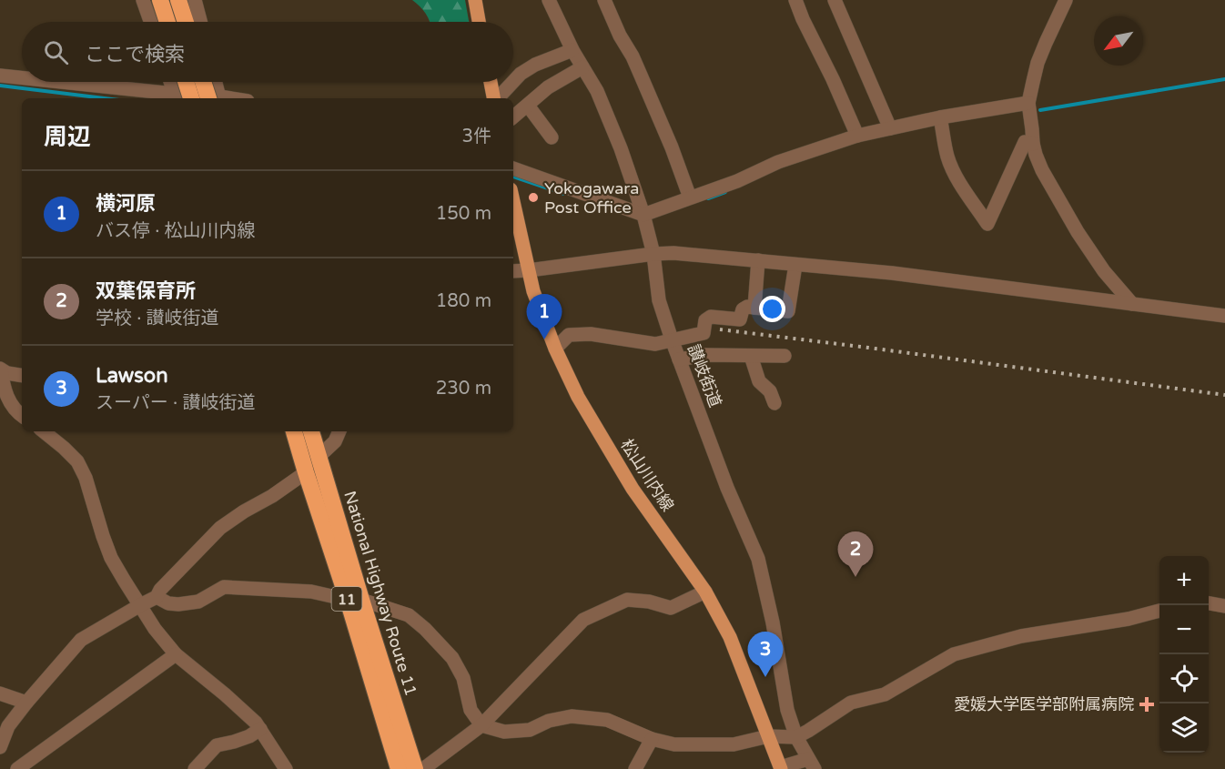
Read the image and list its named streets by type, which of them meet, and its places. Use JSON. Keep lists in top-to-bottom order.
{
  "streets": {
    "highway": ["National Highway Route 11", "11"],
    "main road": ["松山川内線"],
    "street": ["讃岐街道"]
  },
  "places": {
    "other": ["Yokogawara Post Office"],
    "health": ["愛媛大学医学部附属病院"]
  },
  "north": "bottom left",
  "page": {
    "search": "ここで検索",
    "heading": ["周辺", "3件"],
    "list": [
      {
        "mark": "1",
        "name": "横河原",
        "note": "バス停 · 松山川内線",
        "value": "150 m"
      },
      {
        "mark": "2",
        "name": "双葉保育所",
        "note": "学校 · 讃岐街道",
        "value": "180 m"
      },
      {
        "mark": "3",
        "name": "Lawson",
        "note": "スーパー · 讃岐街道",
        "value": "230 m"
      }
    ],
    "pins": ["1", "2", "3"],
    "map_buttons": ["+", "−"]
  }
}
